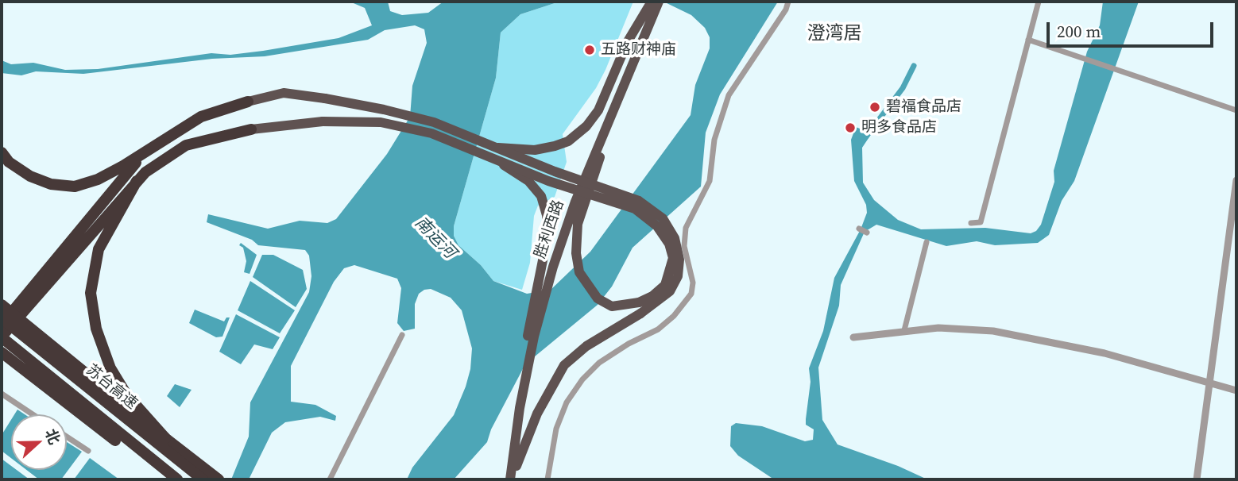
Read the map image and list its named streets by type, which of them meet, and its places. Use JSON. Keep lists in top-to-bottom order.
{
  "streets": {
    "highway": ["苏台高速"],
    "main road": ["胜利西路"]
  },
  "districts": ["澄湾居"],
  "water": ["南运河"],
  "places": ["五路财神庙", "碧福食品店", "明多食品店"],
  "scale_bar": "200 m",
  "north": "right"
}
